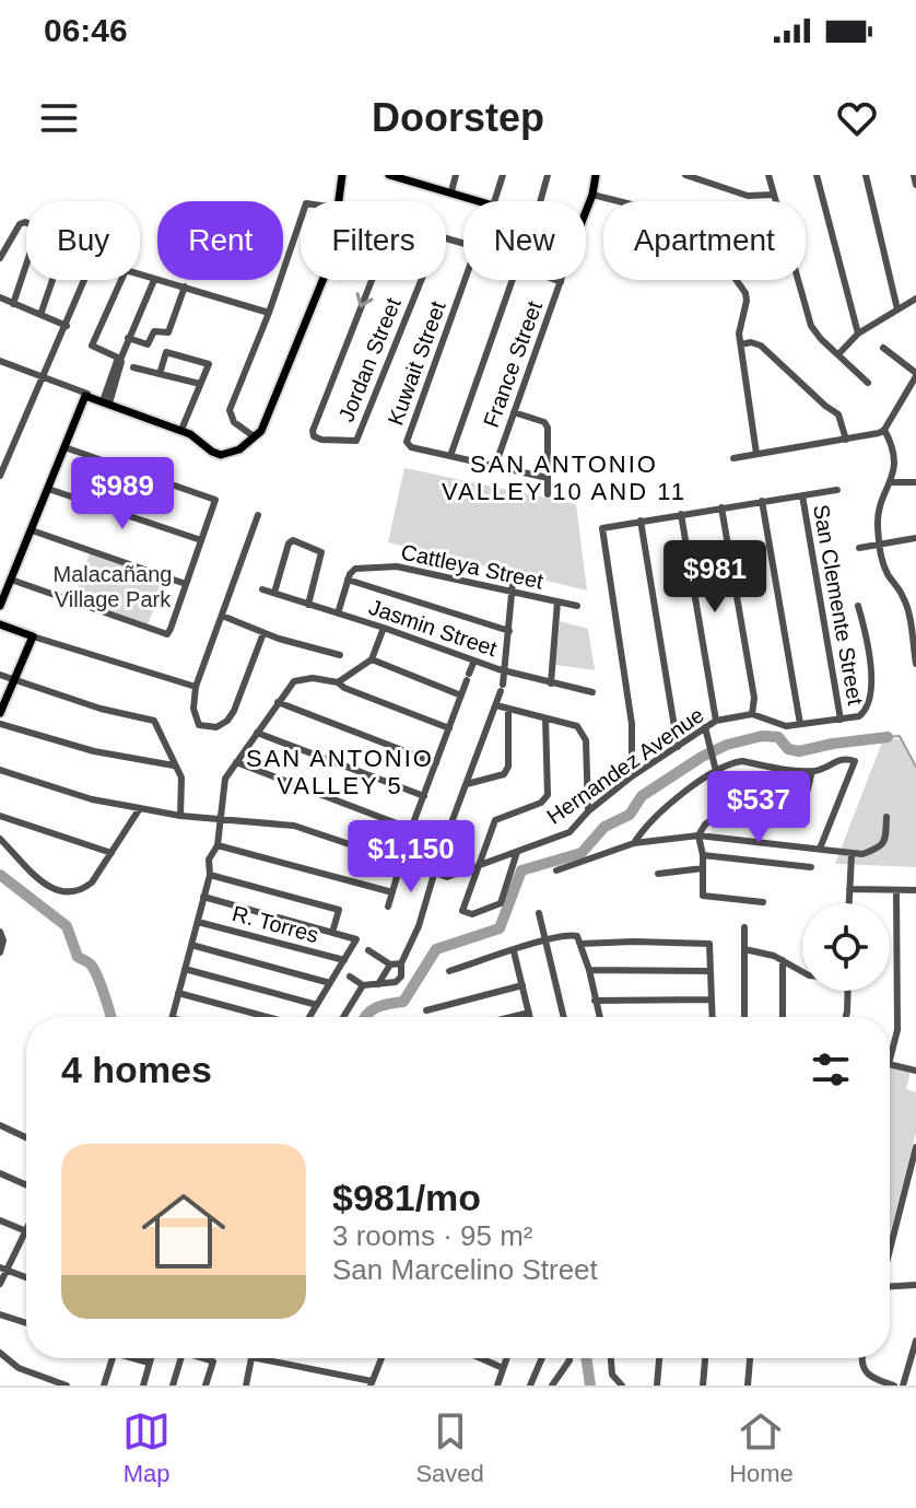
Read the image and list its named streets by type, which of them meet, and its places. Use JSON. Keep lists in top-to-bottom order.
{
  "streets": {
    "main road": ["France Street"],
    "street": [
      "Jordan Street",
      "Kuwait Street",
      "Cattleya Street",
      "San Clemente Street",
      "Jasmin Street",
      "Hernandez Avenue",
      "R. Torres"
    ]
  },
  "crossings": [
    ["San Clemente Street", "Hernandez Avenue"]
  ],
  "districts": ["SAN ANTONIO VALLEY 10 AND 11", "SAN ANTONIO VALLEY 5"],
  "parks": ["Malacañang Village Park"],
  "page": {
    "status": "06:46",
    "header": "Doorstep",
    "chip": [
      "Buy",
      "Rent",
      "Filters",
      "New",
      "Apartment"
    ],
    "price": [
      "$989",
      "$981",
      "$537",
      "$1,150"
    ],
    "heading": "4 homes",
    "list": [
      {
        "name": "$981/mo",
        "note": "3 rooms · 95 m² · San Marcelino Street"
      }
    ],
    "tabs": ["Map", "Saved", "Home"]
  }
}
